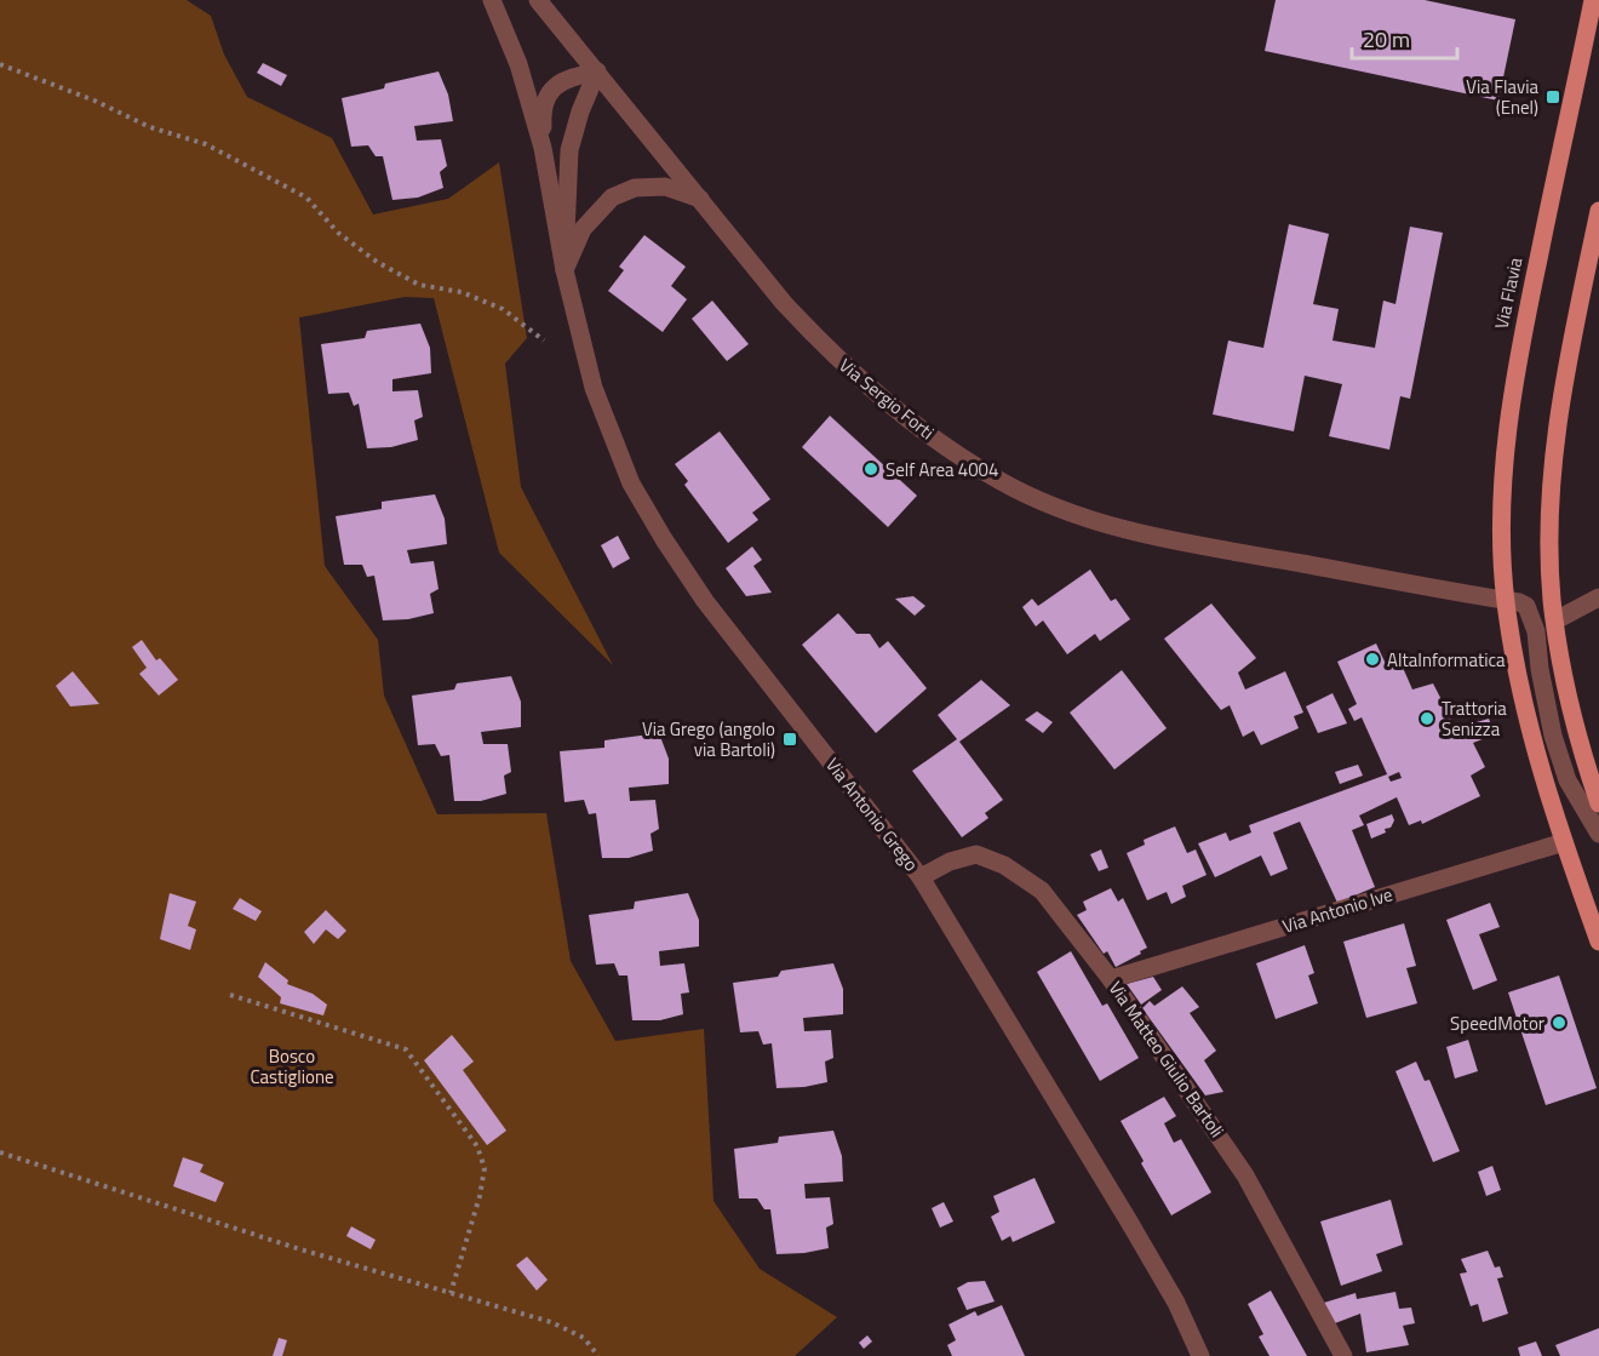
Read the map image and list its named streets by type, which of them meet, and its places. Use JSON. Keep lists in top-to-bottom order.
{
  "streets": {
    "main road": ["Via Flavia"],
    "street": [
      "Via Sergio Forti",
      "Via Antonio Grego",
      "Via Antonio Ive",
      "Via Matteo Giulio Bartoli"
    ]
  },
  "crossings": [
    ["Via Flavia", "Via Sergio Forti"],
    ["Via Flavia", "Via Antonio Ive"],
    ["Via Sergio Forti", "Via Antonio Grego"],
    ["Via Antonio Grego", "Via Matteo Giulio Bartoli"],
    ["Via Antonio Ive", "Via Matteo Giulio Bartoli"]
  ],
  "parks": ["Bosco Castiglione"],
  "places": {
    "transit": ["Via Flavia (Enel)", "Via Grego (angolo via Bartoli)"],
    "other": [
      "Self Area 4004",
      "AltaInformatica",
      "Trattoria Senizza",
      "SpeedMotor"
    ]
  },
  "scale_bar": "20 m"
}
